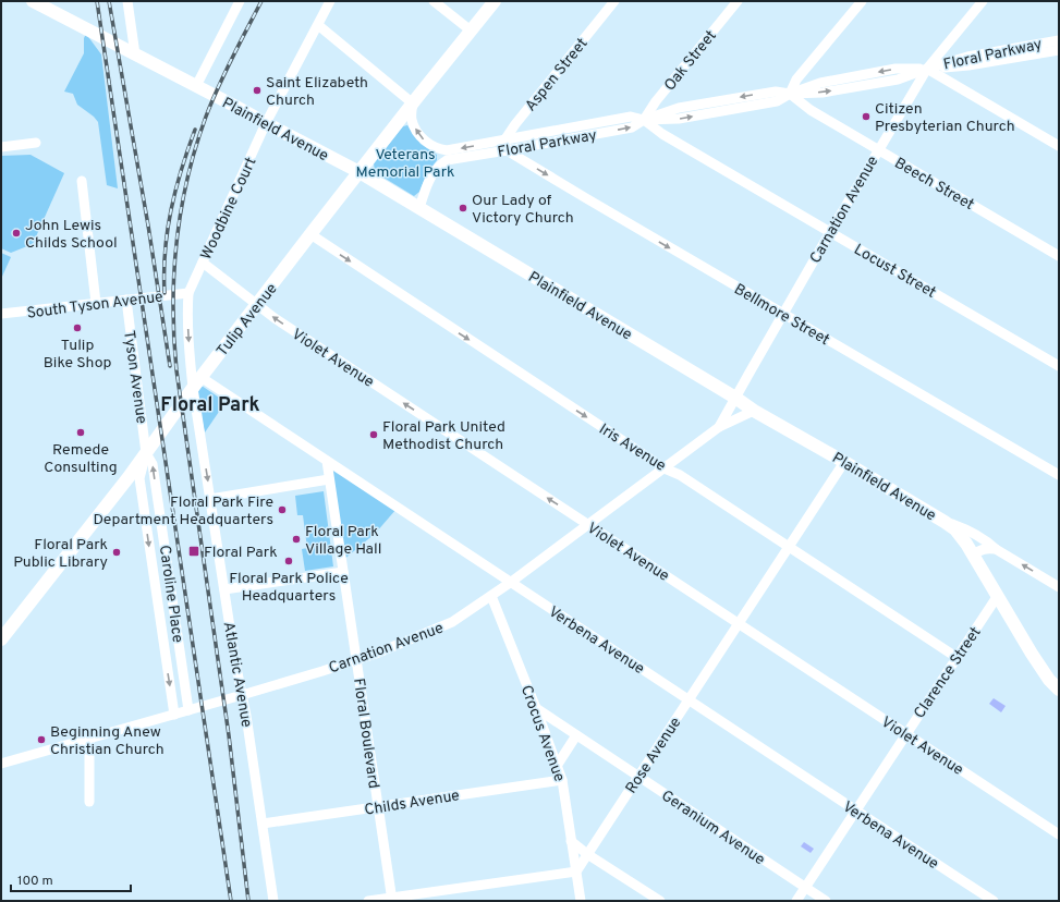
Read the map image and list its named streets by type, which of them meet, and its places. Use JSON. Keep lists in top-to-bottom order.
{
  "streets": {
    "main road": ["Plainfield Avenue", "Tulip Avenue"],
    "street": [
      "Floral Parkway",
      "Oak Street",
      "Aspen Street",
      "Beech Street",
      "Woodbine Court",
      "Carnation Avenue",
      "Locust Street",
      "South Tyson Avenue",
      "Bellmore Street",
      "Violet Avenue",
      "Tyson Avenue",
      "Iris Avenue",
      "Caroline Place",
      "Verbena Avenue",
      "Clarence Street",
      "Atlantic Avenue",
      "Floral Boulevard",
      "Crocus Avenue",
      "Rose Avenue",
      "Childs Avenue",
      "Geranium Avenue"
    ]
  },
  "crossings": [
    ["Floral Parkway", "Oak Street"],
    ["Floral Parkway", "Aspen Street"],
    ["Floral Parkway", "Beech Street"],
    ["Floral Parkway", "Carnation Avenue"],
    ["Floral Parkway", "Locust Street"],
    ["Floral Parkway", "Bellmore Street"],
    ["Oak Street", "Locust Street"],
    ["Plainfield Avenue", "Woodbine Court"],
    ["Plainfield Avenue", "Carnation Avenue"],
    ["Plainfield Avenue", "Tulip Avenue"],
    ["Plainfield Avenue", "Clarence Street"],
    ["Plainfield Avenue", "Rose Avenue"],
    ["Beech Street", "Carnation Avenue"],
    ["Woodbine Court", "South Tyson Avenue"],
    ["Woodbine Court", "Violet Avenue"],
    ["Woodbine Court", "Atlantic Avenue"],
    ["Carnation Avenue", "Locust Street"],
    ["Carnation Avenue", "Bellmore Street"],
    ["Carnation Avenue", "Violet Avenue"],
    ["Carnation Avenue", "Iris Avenue"],
    ["Carnation Avenue", "Caroline Place"],
    ["Carnation Avenue", "Verbena Avenue"],
    ["Carnation Avenue", "Atlantic Avenue"],
    ["Carnation Avenue", "Floral Boulevard"],
    ["Carnation Avenue", "Crocus Avenue"],
    ["South Tyson Avenue", "Tyson Avenue"],
    ["South Tyson Avenue", "Atlantic Avenue"],
    ["Tulip Avenue", "Violet Avenue"],
    ["Tulip Avenue", "Tyson Avenue"],
    ["Tulip Avenue", "Iris Avenue"],
    ["Tulip Avenue", "Caroline Place"],
    ["Tulip Avenue", "Verbena Avenue"],
    ["Tulip Avenue", "Atlantic Avenue"],
    ["Violet Avenue", "Clarence Street"],
    ["Violet Avenue", "Rose Avenue"],
    ["Tyson Avenue", "Caroline Place"],
    ["Iris Avenue", "Clarence Street"],
    ["Iris Avenue", "Rose Avenue"],
    ["Verbena Avenue", "Clarence Street"],
    ["Verbena Avenue", "Atlantic Avenue"],
    ["Verbena Avenue", "Floral Boulevard"],
    ["Verbena Avenue", "Rose Avenue"],
    ["Clarence Street", "Geranium Avenue"],
    ["Atlantic Avenue", "Childs Avenue"],
    ["Floral Boulevard", "Childs Avenue"],
    ["Crocus Avenue", "Rose Avenue"],
    ["Crocus Avenue", "Childs Avenue"],
    ["Crocus Avenue", "Geranium Avenue"],
    ["Rose Avenue", "Geranium Avenue"]
  ],
  "one_way": ["Bellmore Street", "Violet Avenue", "Iris Avenue"],
  "districts": ["Floral Park"],
  "parks": ["Veterans Memorial Park"],
  "places": {
    "other": [
      "Saint Elizabeth Church",
      "Citizen Presbyterian Church",
      "Our Lady of Victory Church",
      "John Lewis Childs School",
      "Tulip Bike Shop",
      "Remede Consulting",
      "Floral Park United Methodist Church",
      "Floral Park Fire Department Headquarters",
      "Floral Park Village Hall",
      "Floral Park Public Library",
      "Floral Park Police Headquarters",
      "Beginning Anew Christian Church"
    ],
    "transit": ["Floral Park"]
  },
  "scale_bar": "100 m"
}
